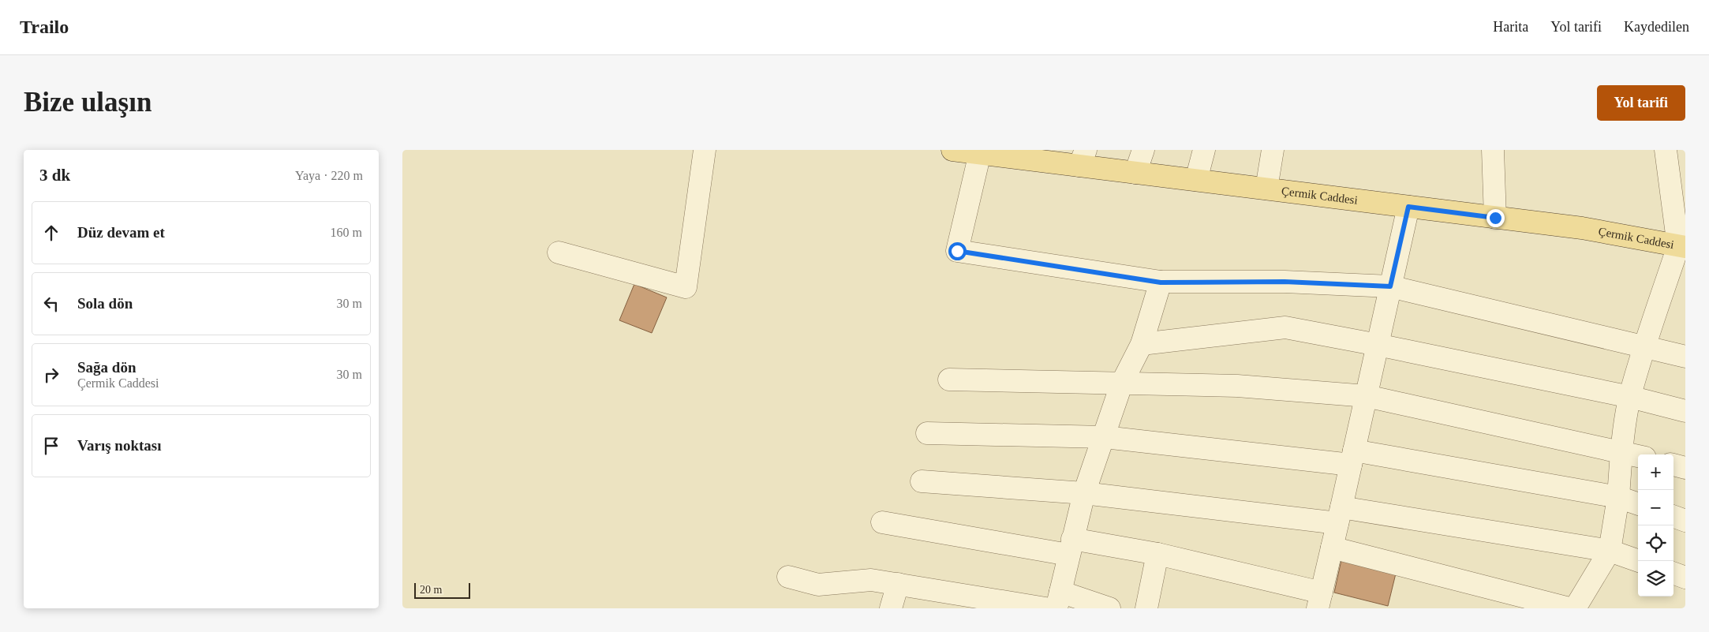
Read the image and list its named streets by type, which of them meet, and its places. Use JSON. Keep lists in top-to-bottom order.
{
  "streets": {
    "main road": ["Çermik Caddesi"]
  },
  "scale_bar": "20 m",
  "page": {
    "header": "Trailo",
    "nav": ["Harita", "Yol tarifi", "Kaydedilen"],
    "buttons": "Yol tarifi",
    "title": "Bize ulaşın",
    "heading": ["3 dk", "Yaya · 220 m"],
    "list": [
      ["Düz devam et", "160 m"],
      ["Sola dön", "30 m"],
      ["Sağa dön", "Çermik Caddesi", "30 m"],
      "Varış noktası"
    ],
    "map_buttons": ["+", "−"],
    "scale": "20 m"
  }
}
